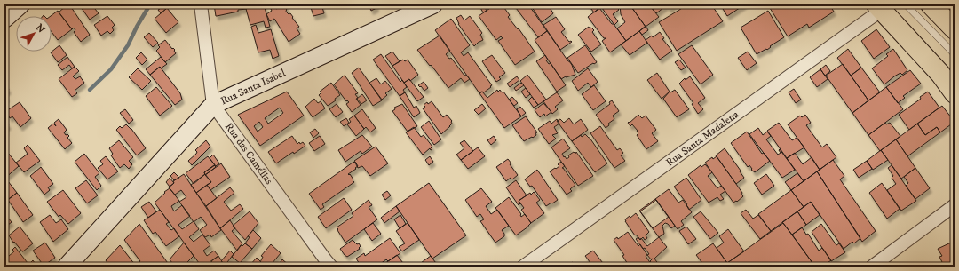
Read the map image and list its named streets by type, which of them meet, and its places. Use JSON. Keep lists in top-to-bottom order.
{
  "streets": {
    "street": ["Rua Santa Isabel", "Rua Santa Madalena", "Rua das Camélias"]
  },
  "crossings": [
    ["Rua Santa Isabel", "Rua das Camélias"]
  ],
  "north": "top right"
}
